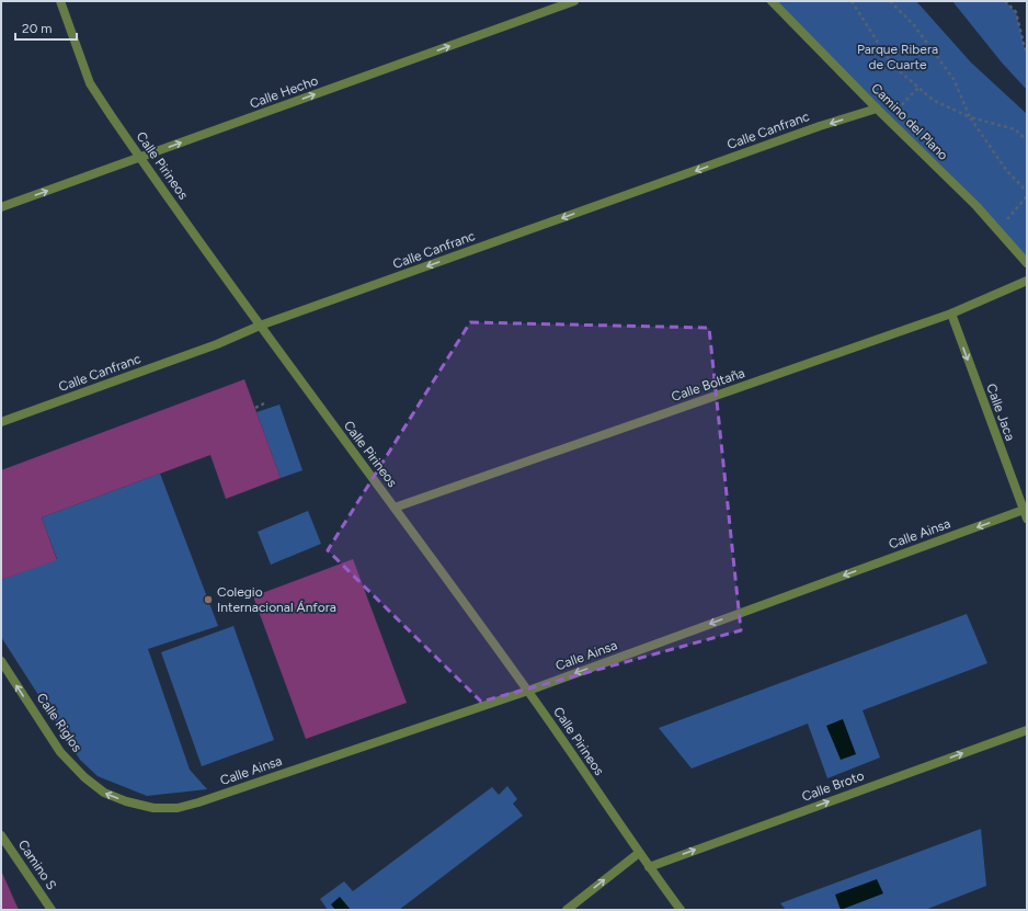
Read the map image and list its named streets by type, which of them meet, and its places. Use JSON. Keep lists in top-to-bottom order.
{
  "streets": {
    "street": [
      "Calle Hecho",
      "Camino del Plano",
      "Calle Canfranc",
      "Calle Pirineos",
      "Calle Boltaña",
      "Calle Jaca",
      "Calle Ainsa",
      "Calle Riglos",
      "Calle Broto",
      "Camino S"
    ]
  },
  "crossings": [
    ["Calle Hecho", "Calle Pirineos"],
    ["Camino del Plano", "Calle Canfranc"],
    ["Calle Canfranc", "Calle Pirineos"],
    ["Calle Pirineos", "Calle Boltaña"],
    ["Calle Pirineos", "Calle Ainsa"],
    ["Calle Pirineos", "Calle Broto"],
    ["Calle Boltaña", "Calle Jaca"],
    ["Calle Jaca", "Calle Ainsa"],
    ["Calle Ainsa", "Calle Riglos"]
  ],
  "one_way": [
    "Calle Hecho",
    "Calle Canfranc",
    "Calle Jaca",
    "Calle Ainsa",
    "Calle Riglos",
    "Calle Broto"
  ],
  "parks": ["Parque Ribera de Cuarte"],
  "places": ["Colegio Internacional Ánfora"],
  "scale_bar": "20 m"
}
